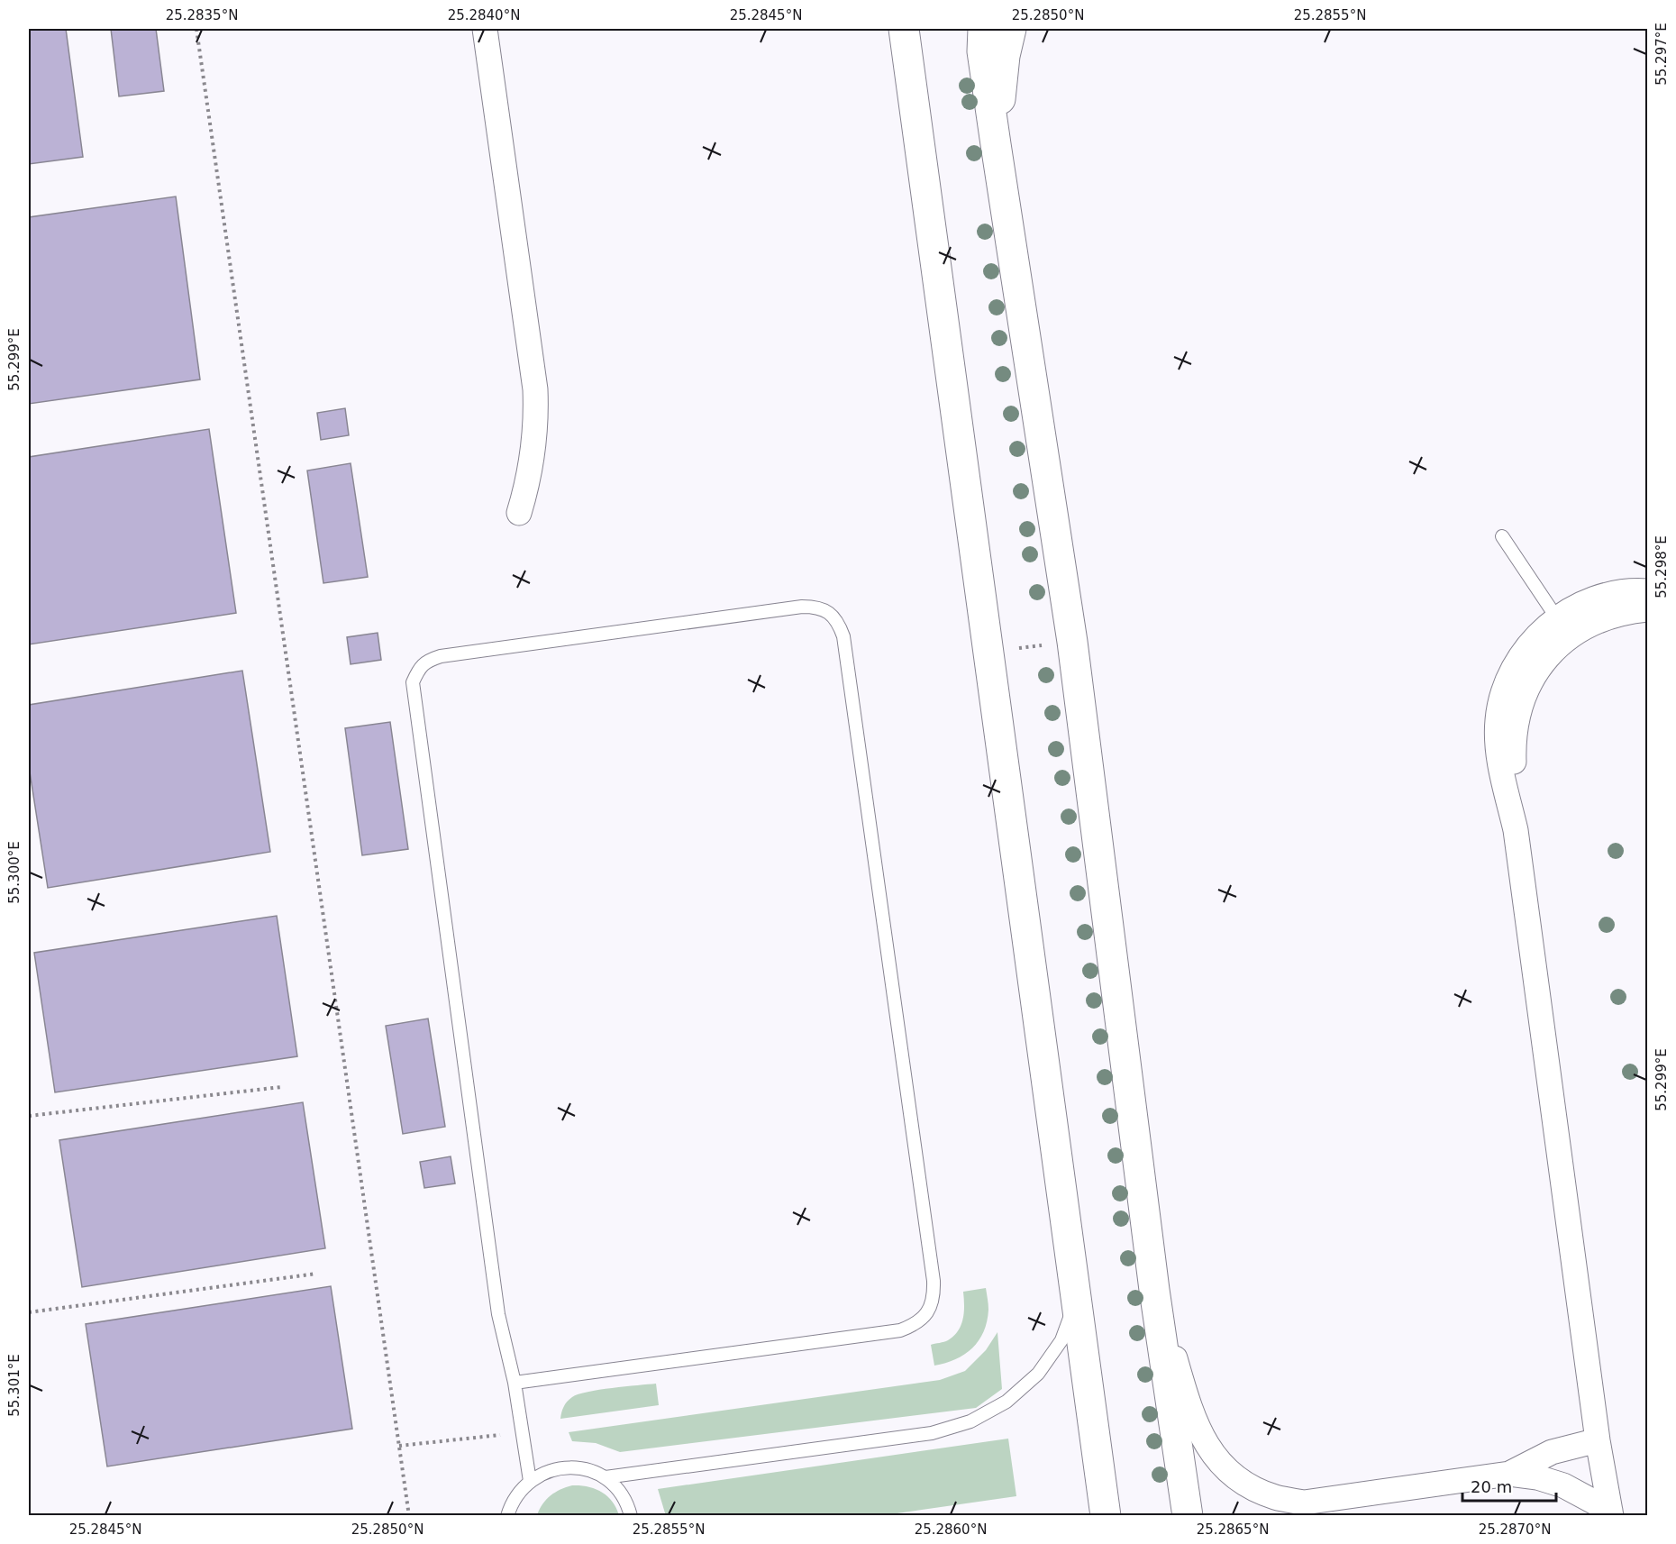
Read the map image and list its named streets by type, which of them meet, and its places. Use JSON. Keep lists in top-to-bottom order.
{
  "scale_bar": "20 m",
  "coordinates": [
    "25.2835°N",
    "25.2840°N",
    "25.2845°N",
    "25.2850°N",
    "25.2855°N",
    "55.297°E",
    "55.299°E",
    "55.298°E",
    "55.300°E",
    "55.301°E",
    "25.2860°N",
    "25.2865°N",
    "25.2870°N"
  ]
}
